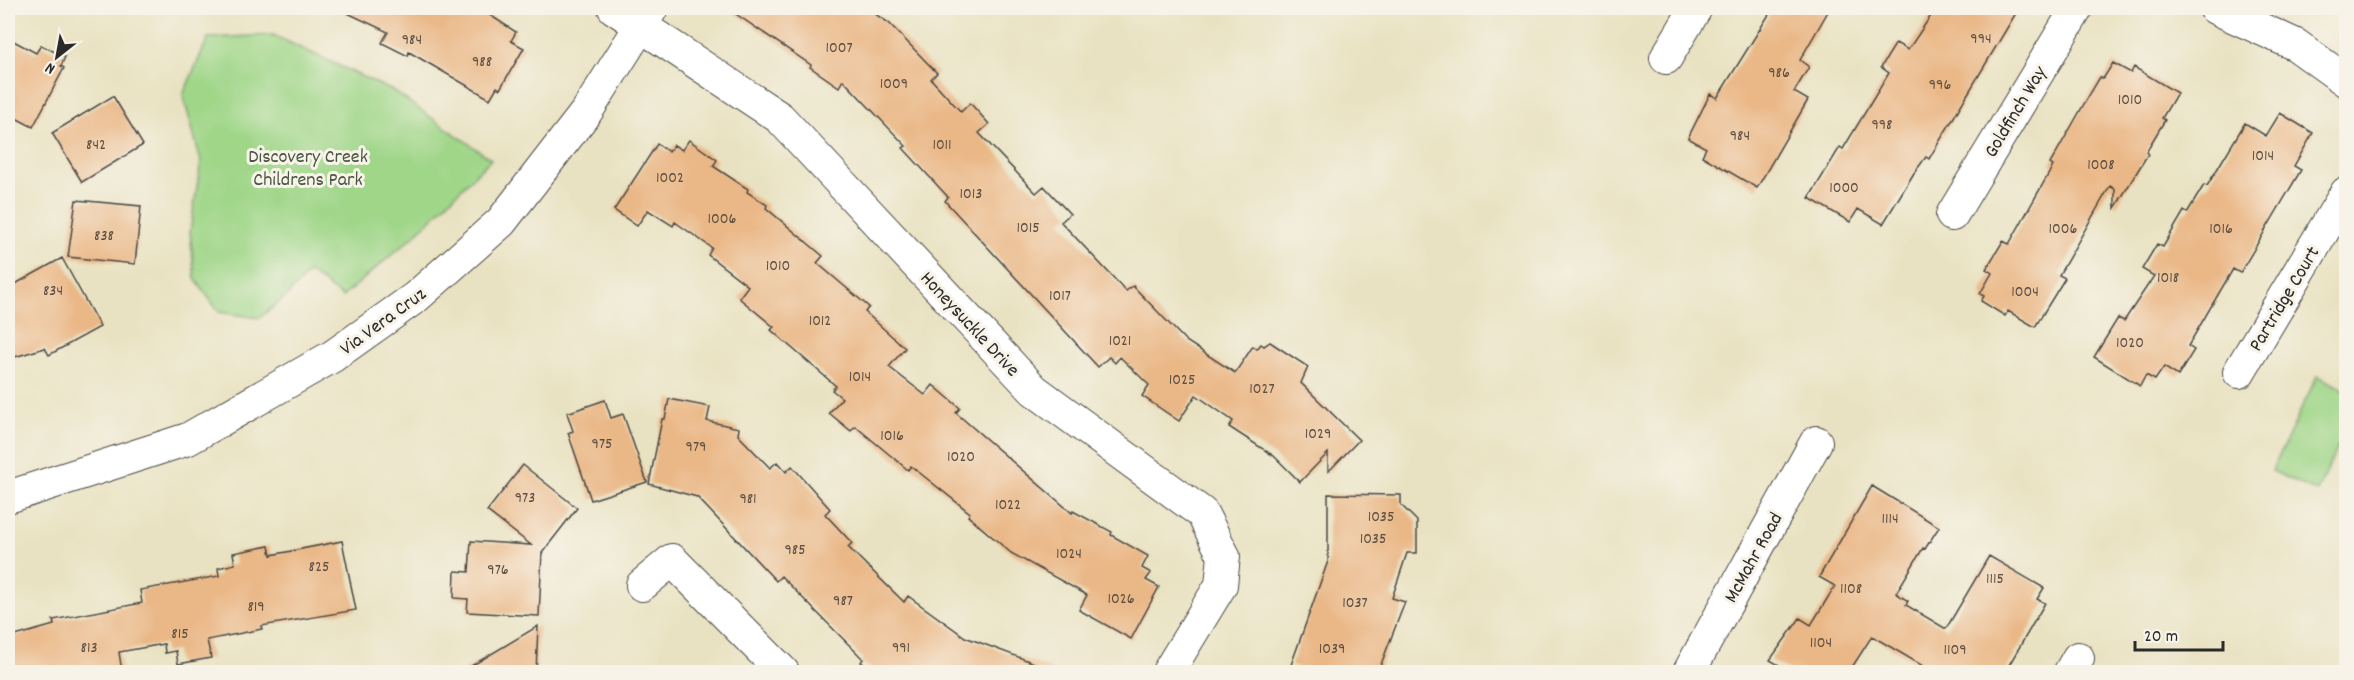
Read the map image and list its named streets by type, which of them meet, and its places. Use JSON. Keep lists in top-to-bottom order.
{
  "streets": {
    "street": [
      "Goldfinch Way",
      "Partridge Court",
      "Via Vera Cruz",
      "Honeysuckle Drive",
      "McMahr Road"
    ]
  },
  "crossings": [
    ["Via Vera Cruz", "Honeysuckle Drive"]
  ],
  "parks": ["Discovery Creek Childrens Park"],
  "house_numbers": [
    "994",
    "984",
    "1007",
    "988",
    "986",
    "1009",
    "996",
    "1010",
    "998",
    "984",
    "842",
    "1011",
    "1014",
    "1008",
    "1002",
    "1000",
    "1013",
    "1006",
    "1015",
    "1006",
    "1016",
    "838",
    "1010",
    "1018",
    "834",
    "1004",
    "1017",
    "1012",
    "1021",
    "1020",
    "1014",
    "1025",
    "1027",
    "1029",
    "1016",
    "975",
    "979",
    "1020",
    "973",
    "981",
    "1022",
    "1035",
    "1114",
    "1035",
    "985",
    "1024",
    "825",
    "976",
    "1115",
    "1108",
    "1026",
    "987",
    "1037",
    "819",
    "815",
    "1104",
    "813",
    "991",
    "1039",
    "1109"
  ],
  "scale_bar": "20 m",
  "north": "bottom left"
}
